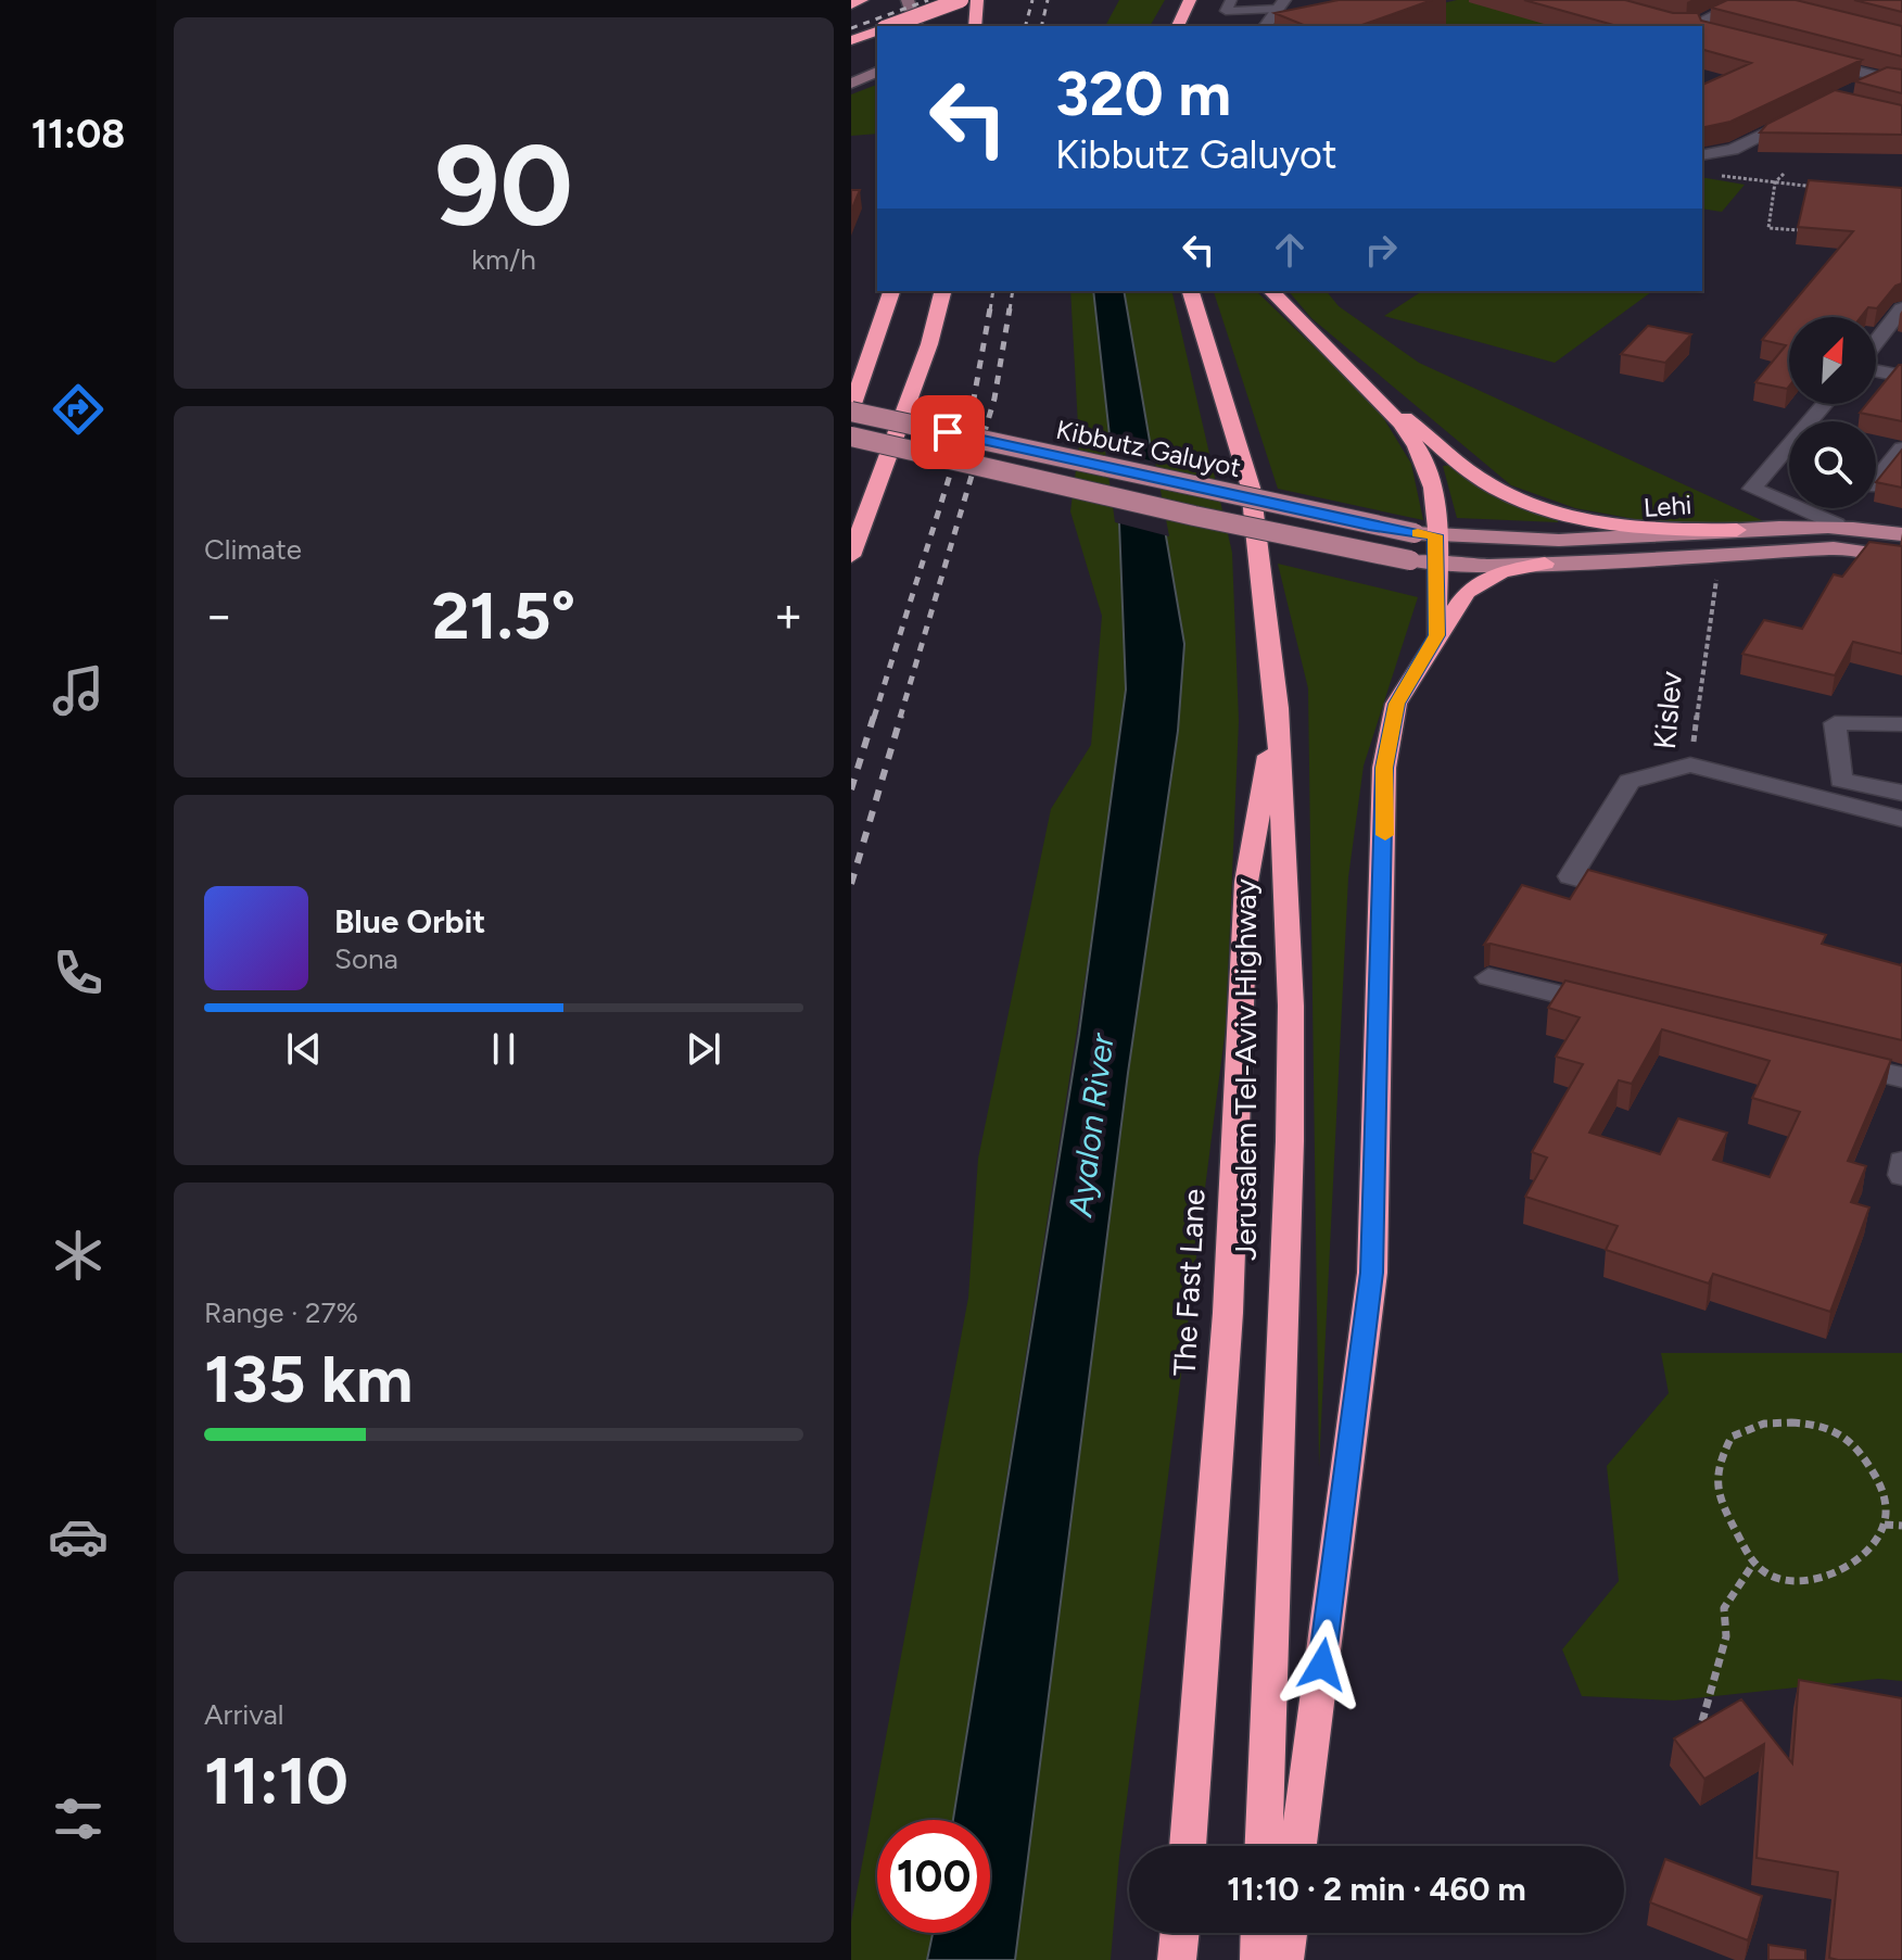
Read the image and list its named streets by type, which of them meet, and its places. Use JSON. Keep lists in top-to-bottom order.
{
  "streets": {
    "highway": ["Jerusalem Tel-Aviv Highway", "The Fast Lane"],
    "main road": ["Kibbutz Galuyot", "Lehi"],
    "street": ["Kislev"]
  },
  "crossings": [
    ["Kibbutz Galuyot", "Lehi"],
    ["Lehi", "Kislev"],
    ["Jerusalem Tel-Aviv Highway", "The Fast Lane"]
  ],
  "water": ["Ayalon River"],
  "north": "top right",
  "page": {
    "tabs": "11:08",
    "tile": [
      ["90", "km/h"],
      "Climate",
      ["Range · 27%", "135 km"],
      ["Arrival", "11:10"]
    ],
    "turn": ["320 m", "Kibbutz Galuyot"],
    "heat": ["−", "21.5°", "+"],
    "song": ["Blue Orbit", "Sona"],
    "limit": "100",
    "trip": "11:10 · 2 min · 460 m"
  }
}
